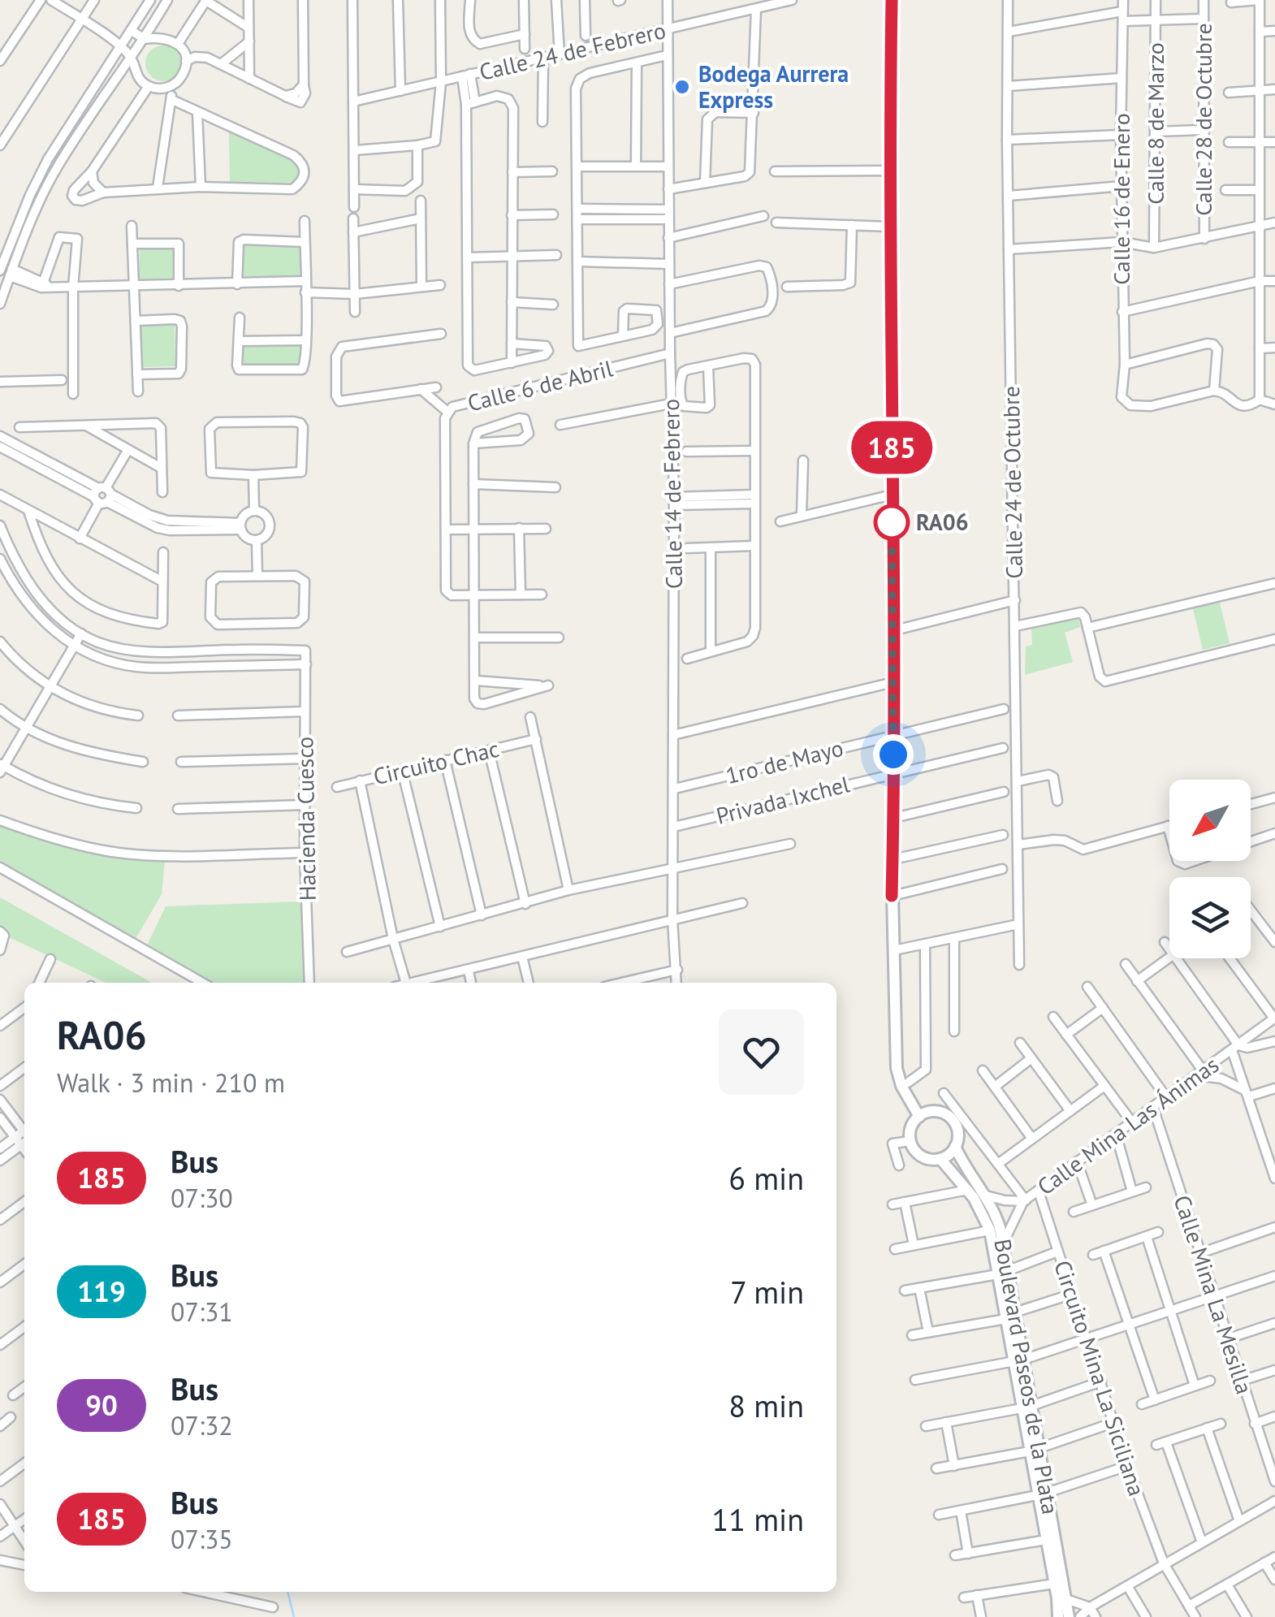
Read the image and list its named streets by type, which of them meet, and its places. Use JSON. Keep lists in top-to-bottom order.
{
  "streets": {
    "street": [
      "Calle 24 de Febrero",
      "Calle 28 de Octubre",
      "Calle 8 de Marzo",
      "Calle 16 de Enero",
      "Calle 6 de Abril",
      "Calle 24 de Octubre",
      "Calle 14 de Febrero",
      "1ro de Mayo",
      "Circuito Chac",
      "Privada Ixchel",
      "Hacienda Cuesco",
      "Calle Mina Las Ánimas",
      "Calle Mina La Mesilla",
      "Boulevard Paseos de la Plata",
      "Circuito Mina La Siciliana"
    ]
  },
  "crossings": [
    ["Calle 24 de Febrero", "Calle 14 de Febrero"],
    ["Calle 6 de Abril", "Calle 14 de Febrero"],
    ["Calle 14 de Febrero", "1ro de Mayo"],
    ["Calle 14 de Febrero", "Privada Ixchel"],
    ["Calle Mina Las Ánimas", "Calle Mina La Mesilla"],
    ["Calle Mina Las Ánimas", "Boulevard Paseos de la Plata"],
    ["Calle Mina Las Ánimas", "Circuito Mina La Siciliana"]
  ],
  "places": ["Bodega Aurrera Express", "RA06"],
  "lines": ["bus line 185"],
  "north": "bottom left",
  "page": {
    "on_map": "185",
    "heading": ["RA06", "Walk · 3 min · 210 m"],
    "list": [
      {
        "mark": "185",
        "name": "Bus",
        "note": "07:30",
        "value": "6 min"
      },
      {
        "mark": "119",
        "name": "Bus",
        "note": "07:31",
        "value": "7 min"
      },
      {
        "mark": "90",
        "name": "Bus",
        "note": "07:32",
        "value": "8 min"
      },
      {
        "mark": "185",
        "name": "Bus",
        "note": "07:35",
        "value": "11 min"
      }
    ]
  }
}
